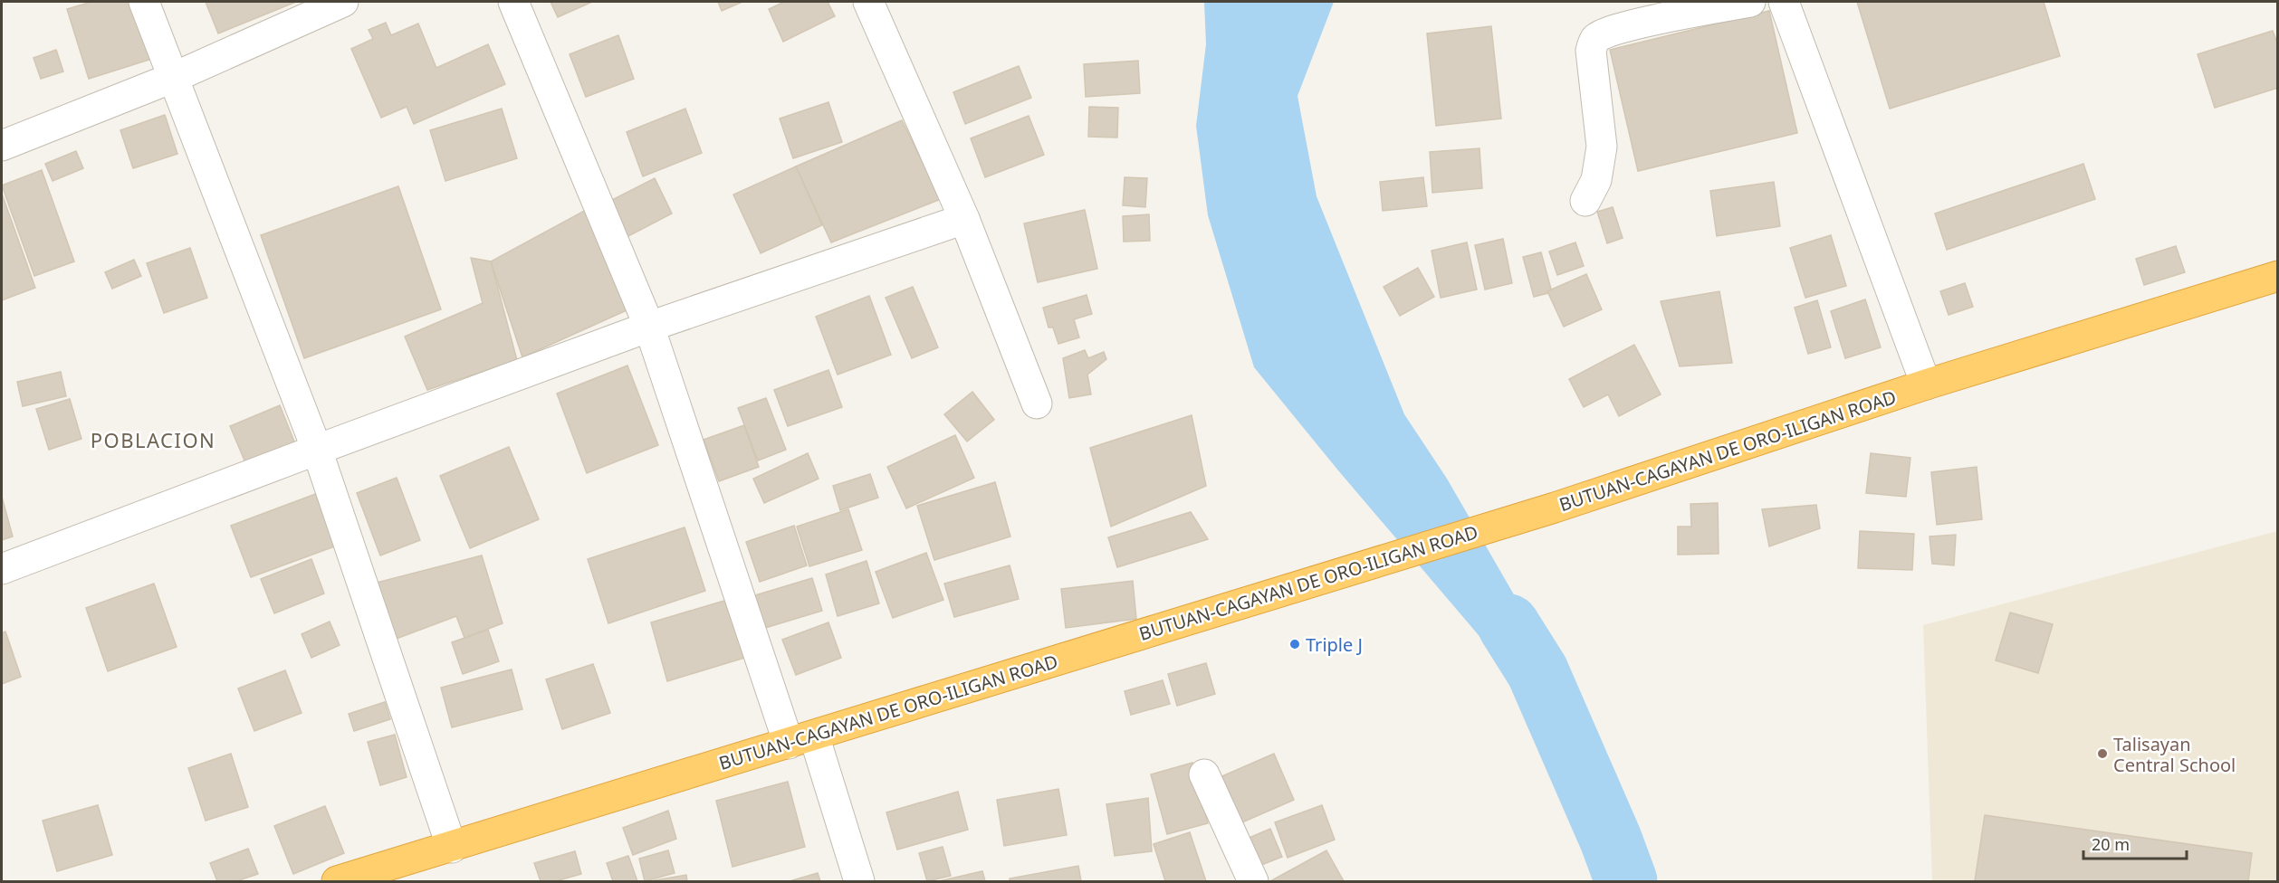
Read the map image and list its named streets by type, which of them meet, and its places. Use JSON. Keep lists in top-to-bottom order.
{
  "streets": {
    "highway": ["BUTUAN-CAGAYAN DE ORO-ILIGAN ROAD"]
  },
  "districts": ["POBLACION"],
  "places": ["Triple J", "Talisayan Central School"],
  "scale_bar": "20 m"
}
